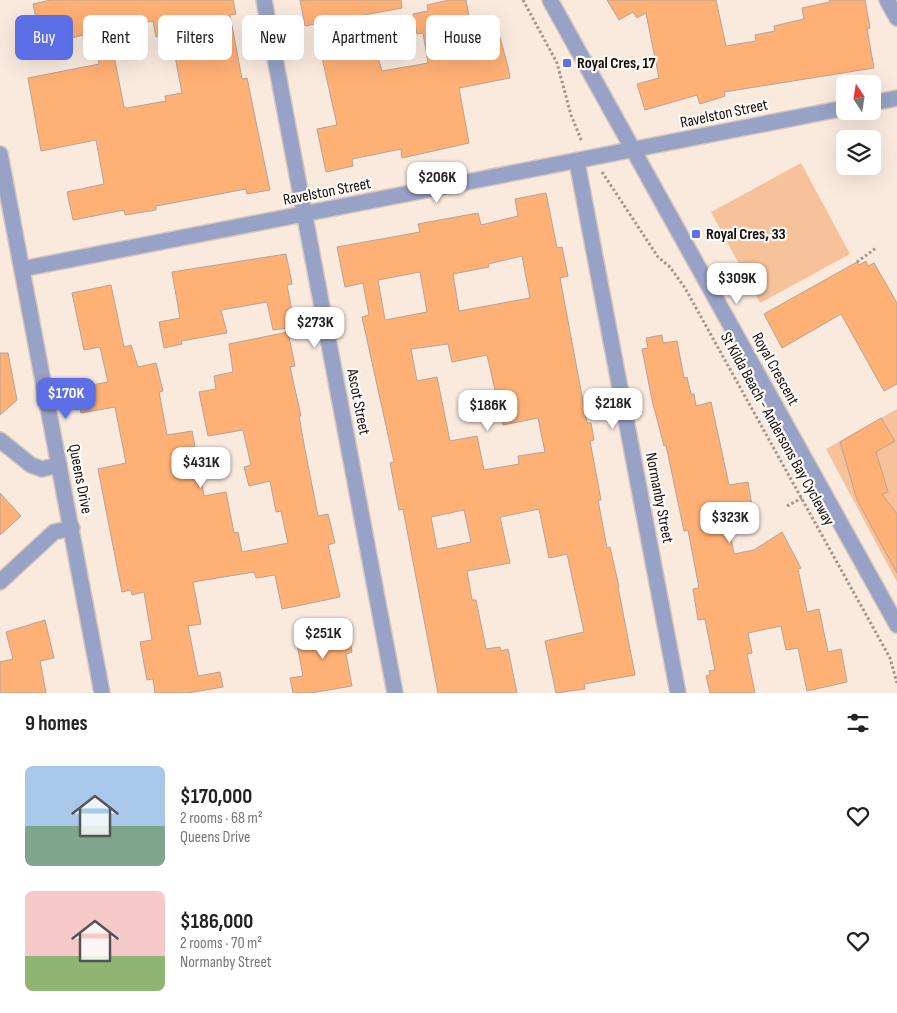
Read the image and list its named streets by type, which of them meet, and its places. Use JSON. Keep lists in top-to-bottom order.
{
  "streets": {
    "street": [
      "Ravelston Street",
      "Royal Crescent",
      "Ascot Street",
      "Queens Drive",
      "Normanby Street"
    ],
    "path": ["St Kilda Beach - Andersons Bay Cycleway"]
  },
  "crossings": [
    ["Ravelston Street", "Royal Crescent"],
    ["Ravelston Street", "Ascot Street"],
    ["Ravelston Street", "Queens Drive"],
    ["Ravelston Street", "Normanby Street"]
  ],
  "places": {
    "transit": ["Royal Cres, 17", "Royal Cres, 33"]
  },
  "north": "top",
  "page": {
    "chip": [
      "Buy",
      "Rent",
      "Filters",
      "New",
      "Apartment",
      "House"
    ],
    "price": [
      "$206K",
      "$309K",
      "$273K",
      "$170K",
      "$218K",
      "$186K",
      "$431K",
      "$323K",
      "$251K"
    ],
    "heading": "9 homes",
    "list": [
      {
        "name": "$170,000",
        "note": "2 rooms · 68 m² · Queens Drive"
      },
      {
        "name": "$186,000",
        "note": "2 rooms · 70 m² · Normanby Street"
      }
    ]
  }
}
